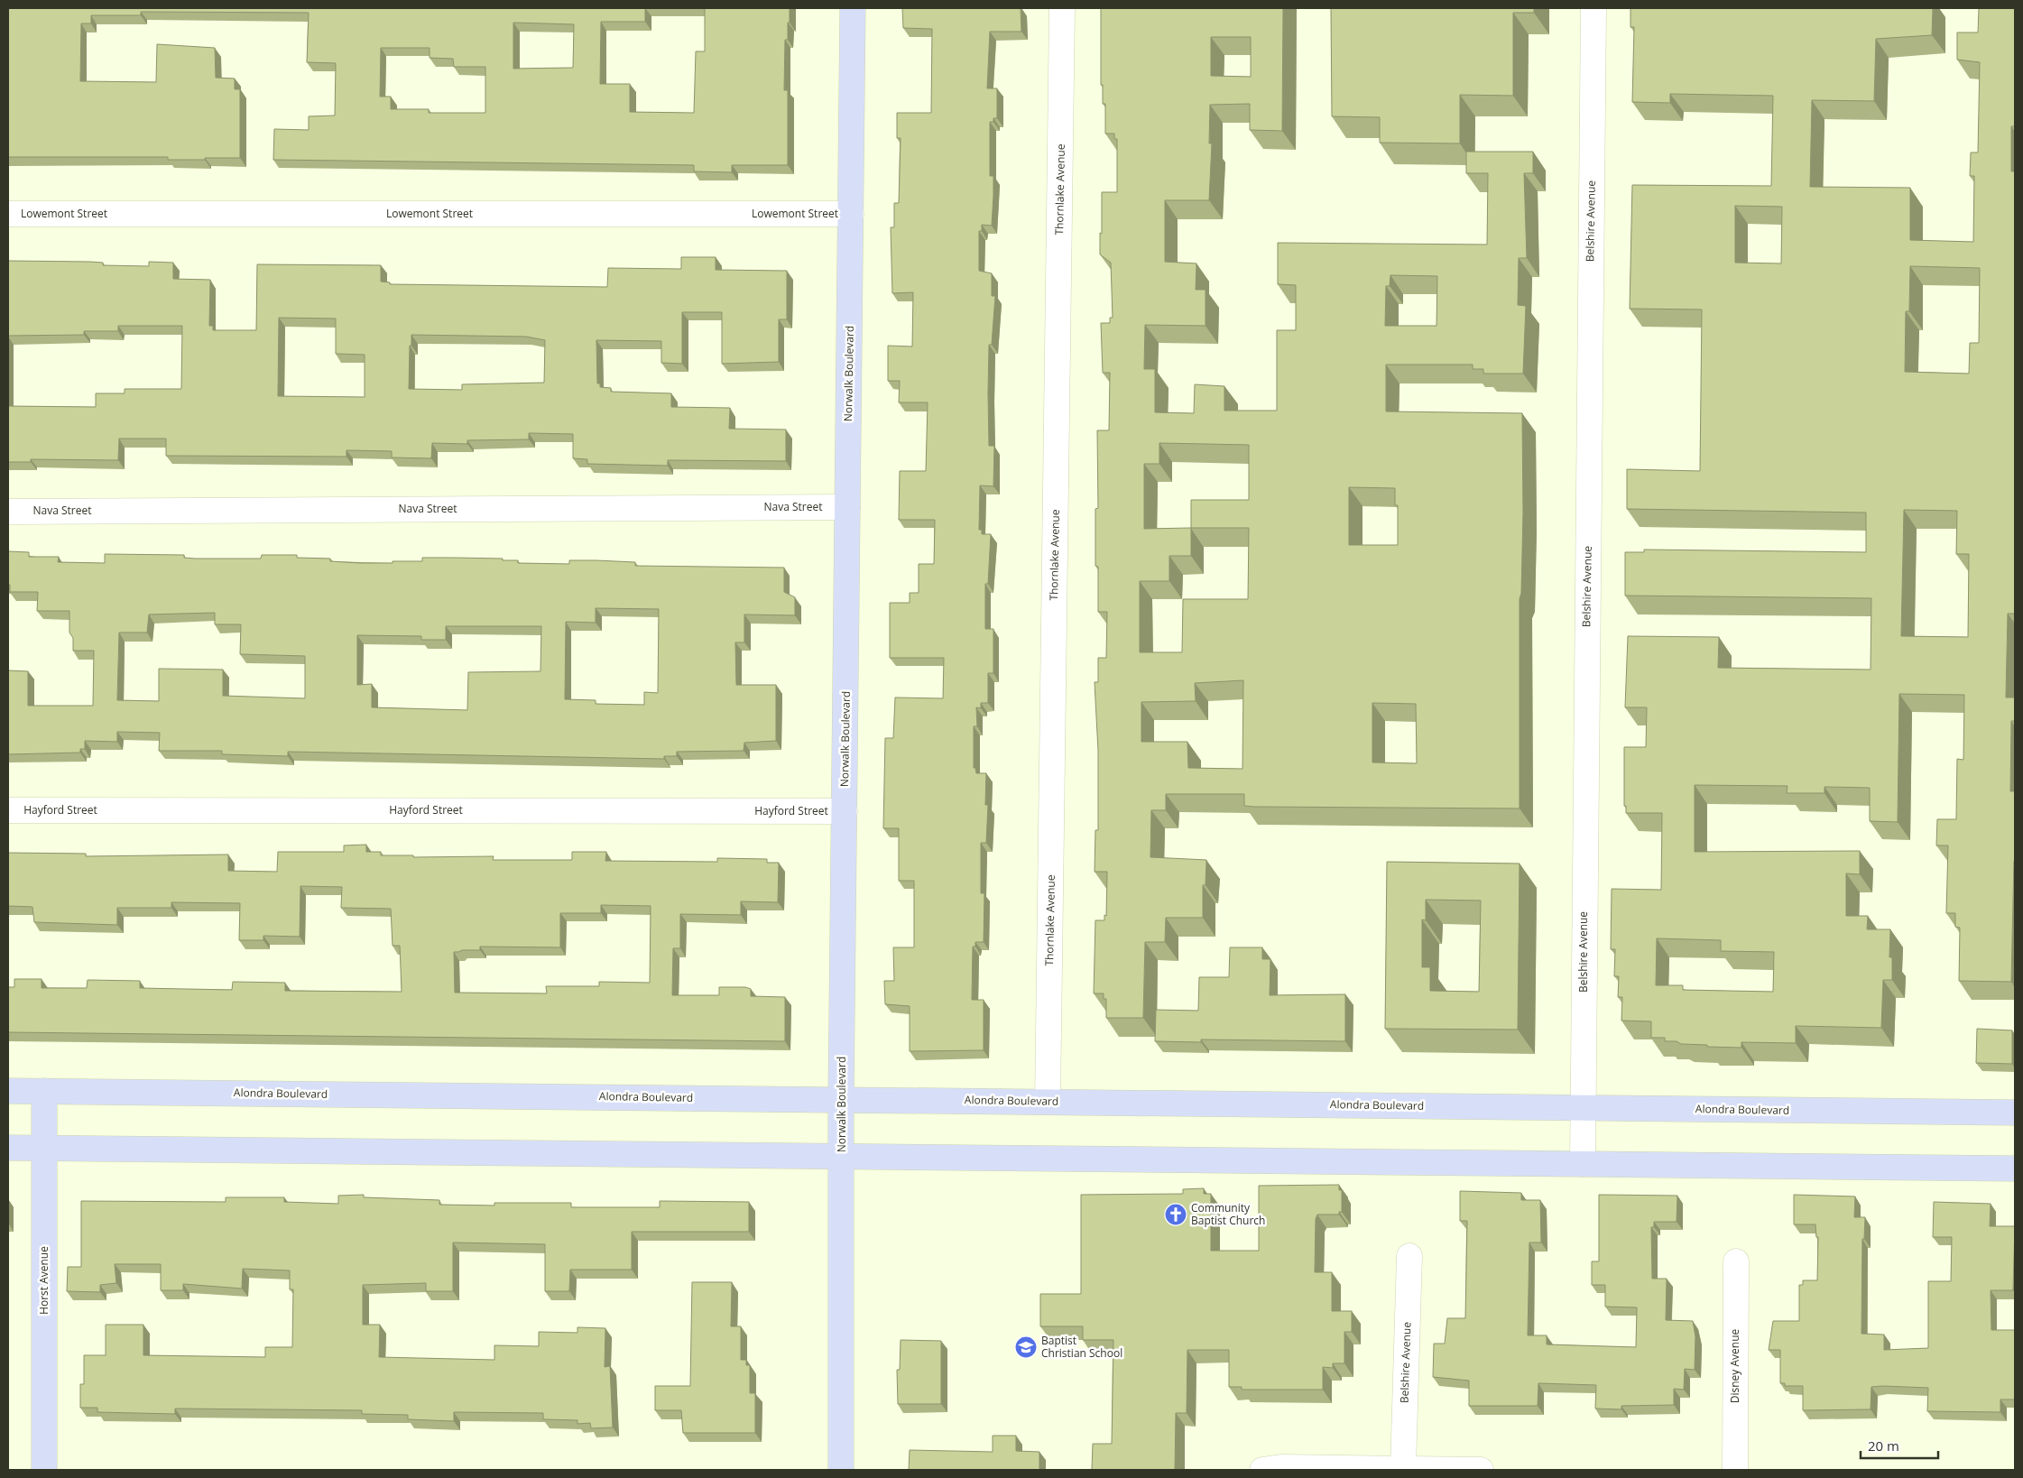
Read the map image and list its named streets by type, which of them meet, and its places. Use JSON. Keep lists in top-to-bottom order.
{
  "streets": {
    "main road": ["Norwalk Boulevard", "Alondra Boulevard", "Horst Avenue"],
    "street": [
      "Thornlake Avenue",
      "Lowemont Street",
      "Belshire Avenue",
      "Nava Street",
      "Hayford Street",
      "Disney Avenue"
    ]
  },
  "crossings": [
    ["Thornlake Avenue", "Alondra Boulevard"],
    ["Lowemont Street", "Norwalk Boulevard"],
    ["Belshire Avenue", "Alondra Boulevard"],
    ["Norwalk Boulevard", "Nava Street"],
    ["Norwalk Boulevard", "Hayford Street"],
    ["Norwalk Boulevard", "Alondra Boulevard"],
    ["Alondra Boulevard", "Horst Avenue"]
  ],
  "places": {
    "church": ["Community Baptist Church"],
    "school or university": ["Baptist Christian School"]
  },
  "scale_bar": "20 m"
}
